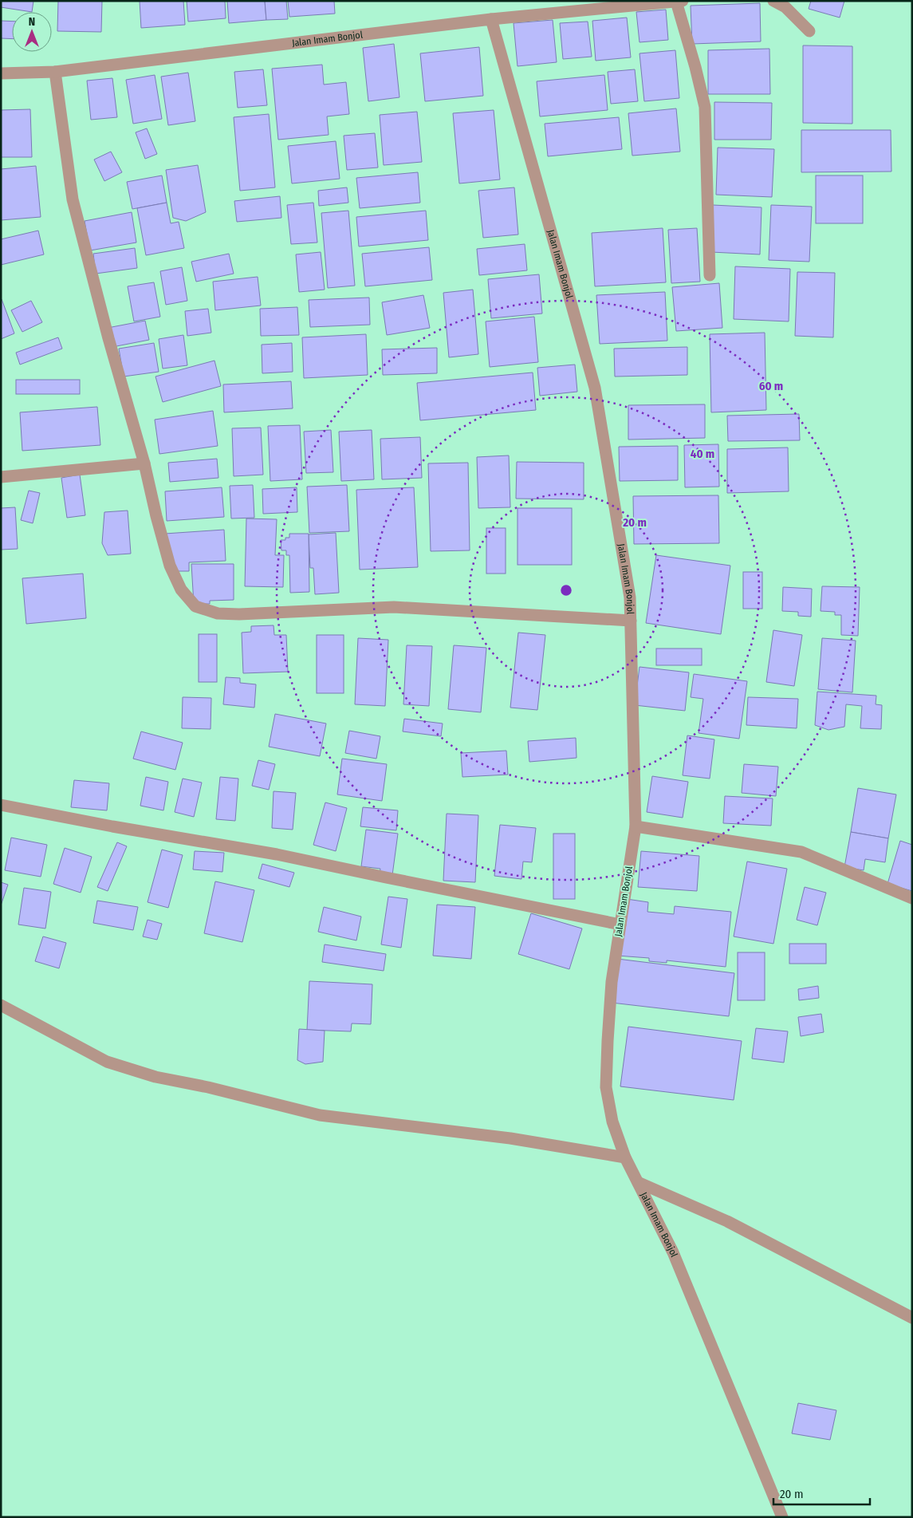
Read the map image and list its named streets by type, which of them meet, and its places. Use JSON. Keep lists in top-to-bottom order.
{
  "streets": {
    "street": ["Jalan Imam Bonjol"]
  },
  "scale_bar": "20 m",
  "north": "top",
  "rings": ["60 m", "40 m", "20 m"]
}
